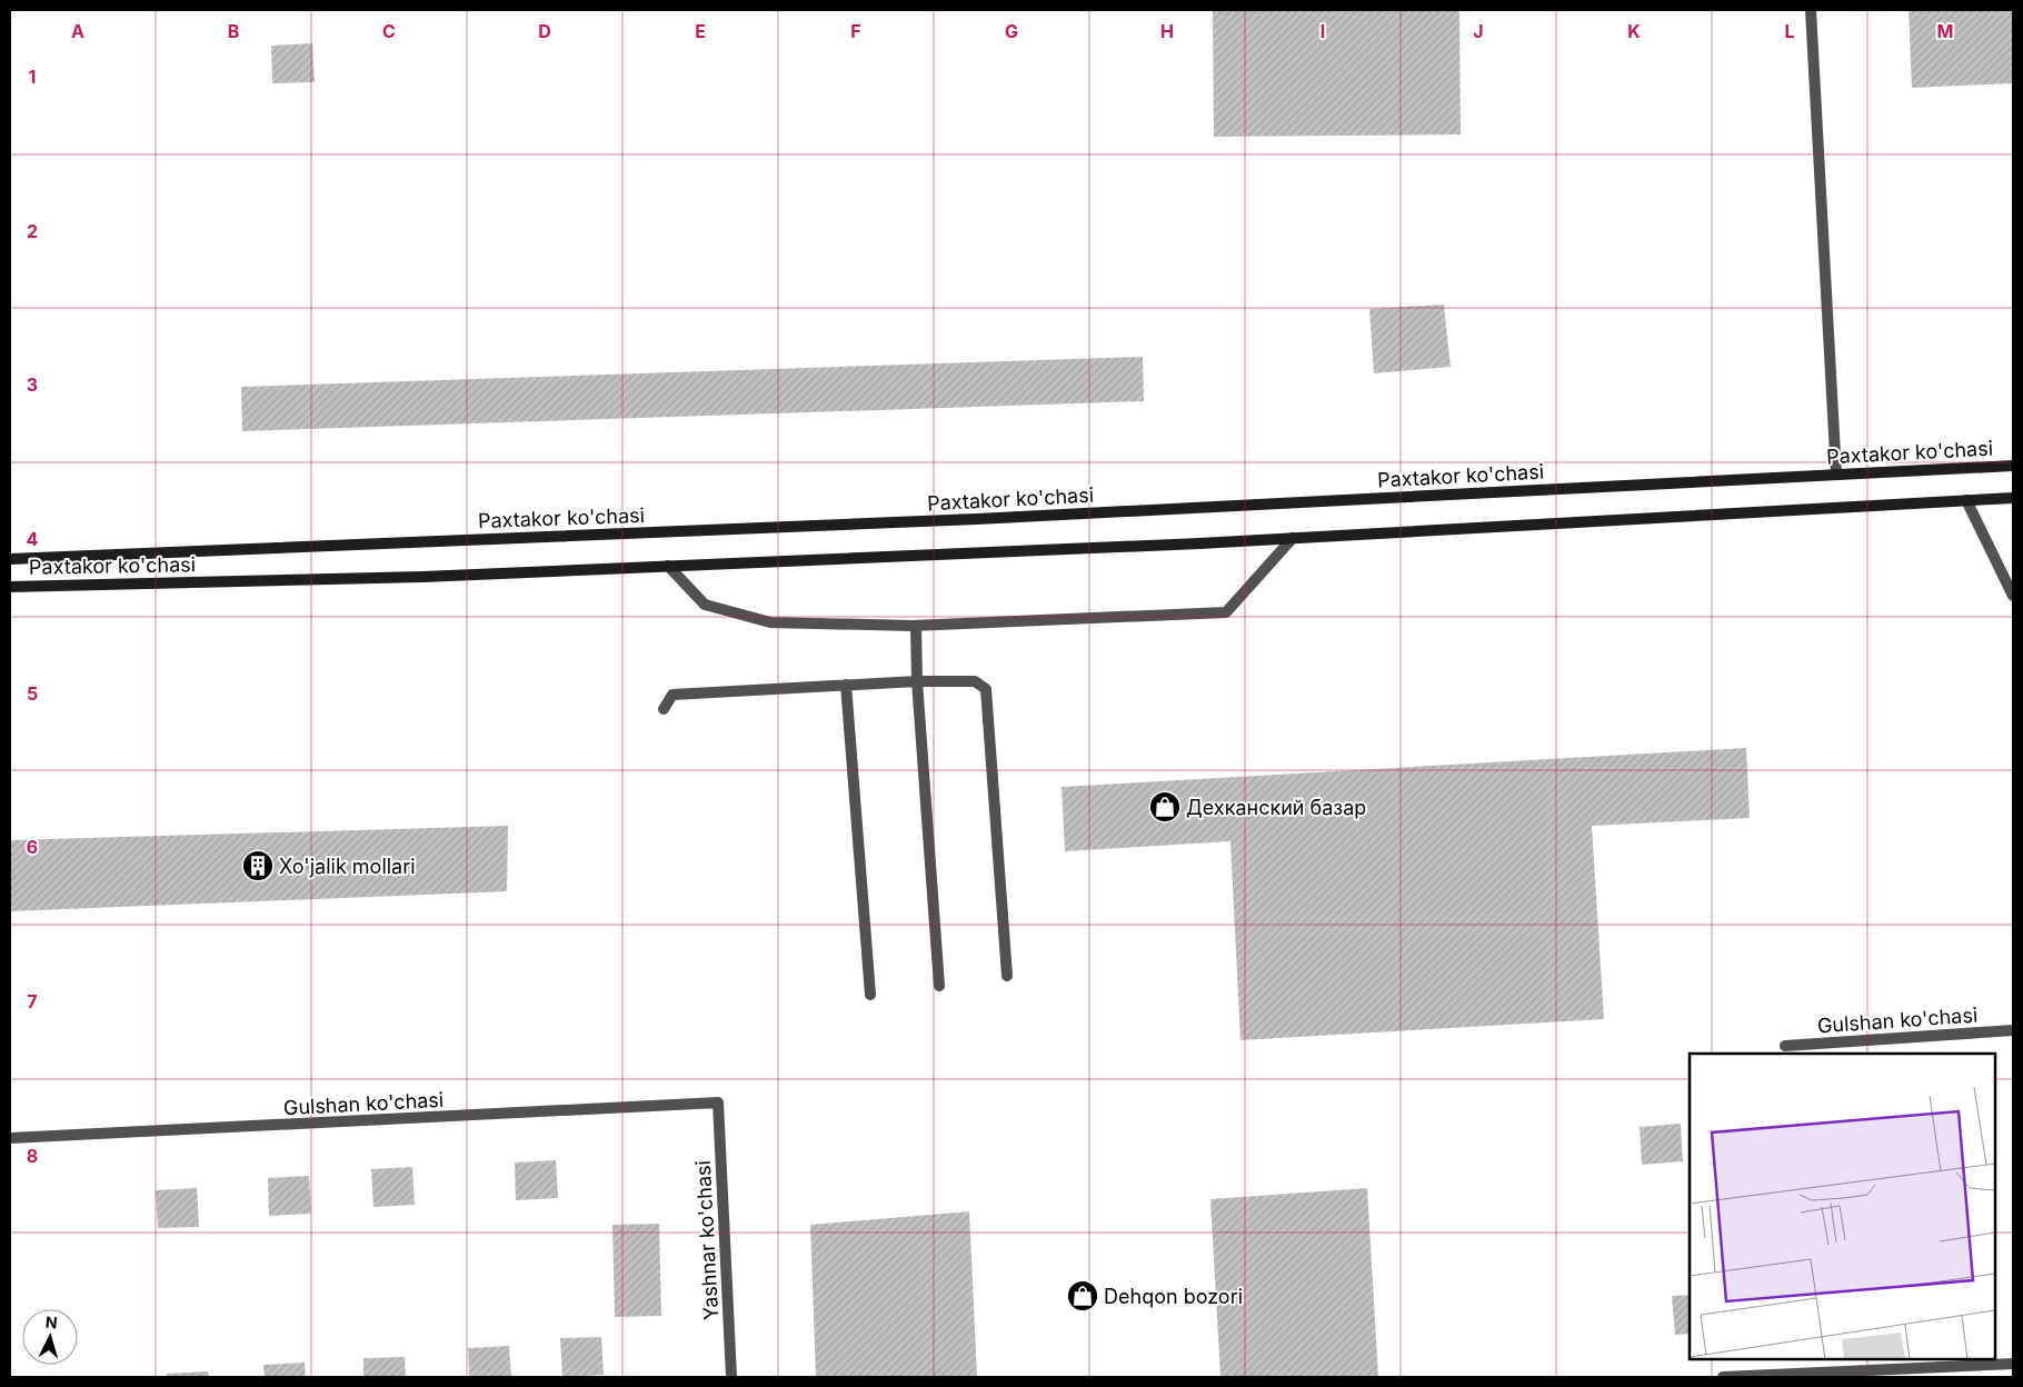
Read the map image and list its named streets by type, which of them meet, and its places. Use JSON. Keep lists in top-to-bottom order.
{
  "streets": {
    "main road": ["Paxtakor ko'chasi"],
    "street": ["Gulshan ko'chasi", "Yashnar ko'chasi"]
  },
  "crossings": [
    ["Gulshan ko'chasi", "Yashnar ko'chasi"]
  ],
  "places": {
    "shop": ["Дехканский базар", "Dehqon bozori"],
    "building": ["Xo'jalik mollari"]
  },
  "north": "top",
  "grid": {
    "columns": [
      "A",
      "B",
      "C",
      "D",
      "E",
      "F",
      "G",
      "H",
      "I",
      "J",
      "K",
      "L",
      "M"
    ],
    "rows": [
      "1",
      "2",
      "3",
      "4",
      "5",
      "6",
      "7",
      "8"
    ]
  }
}
